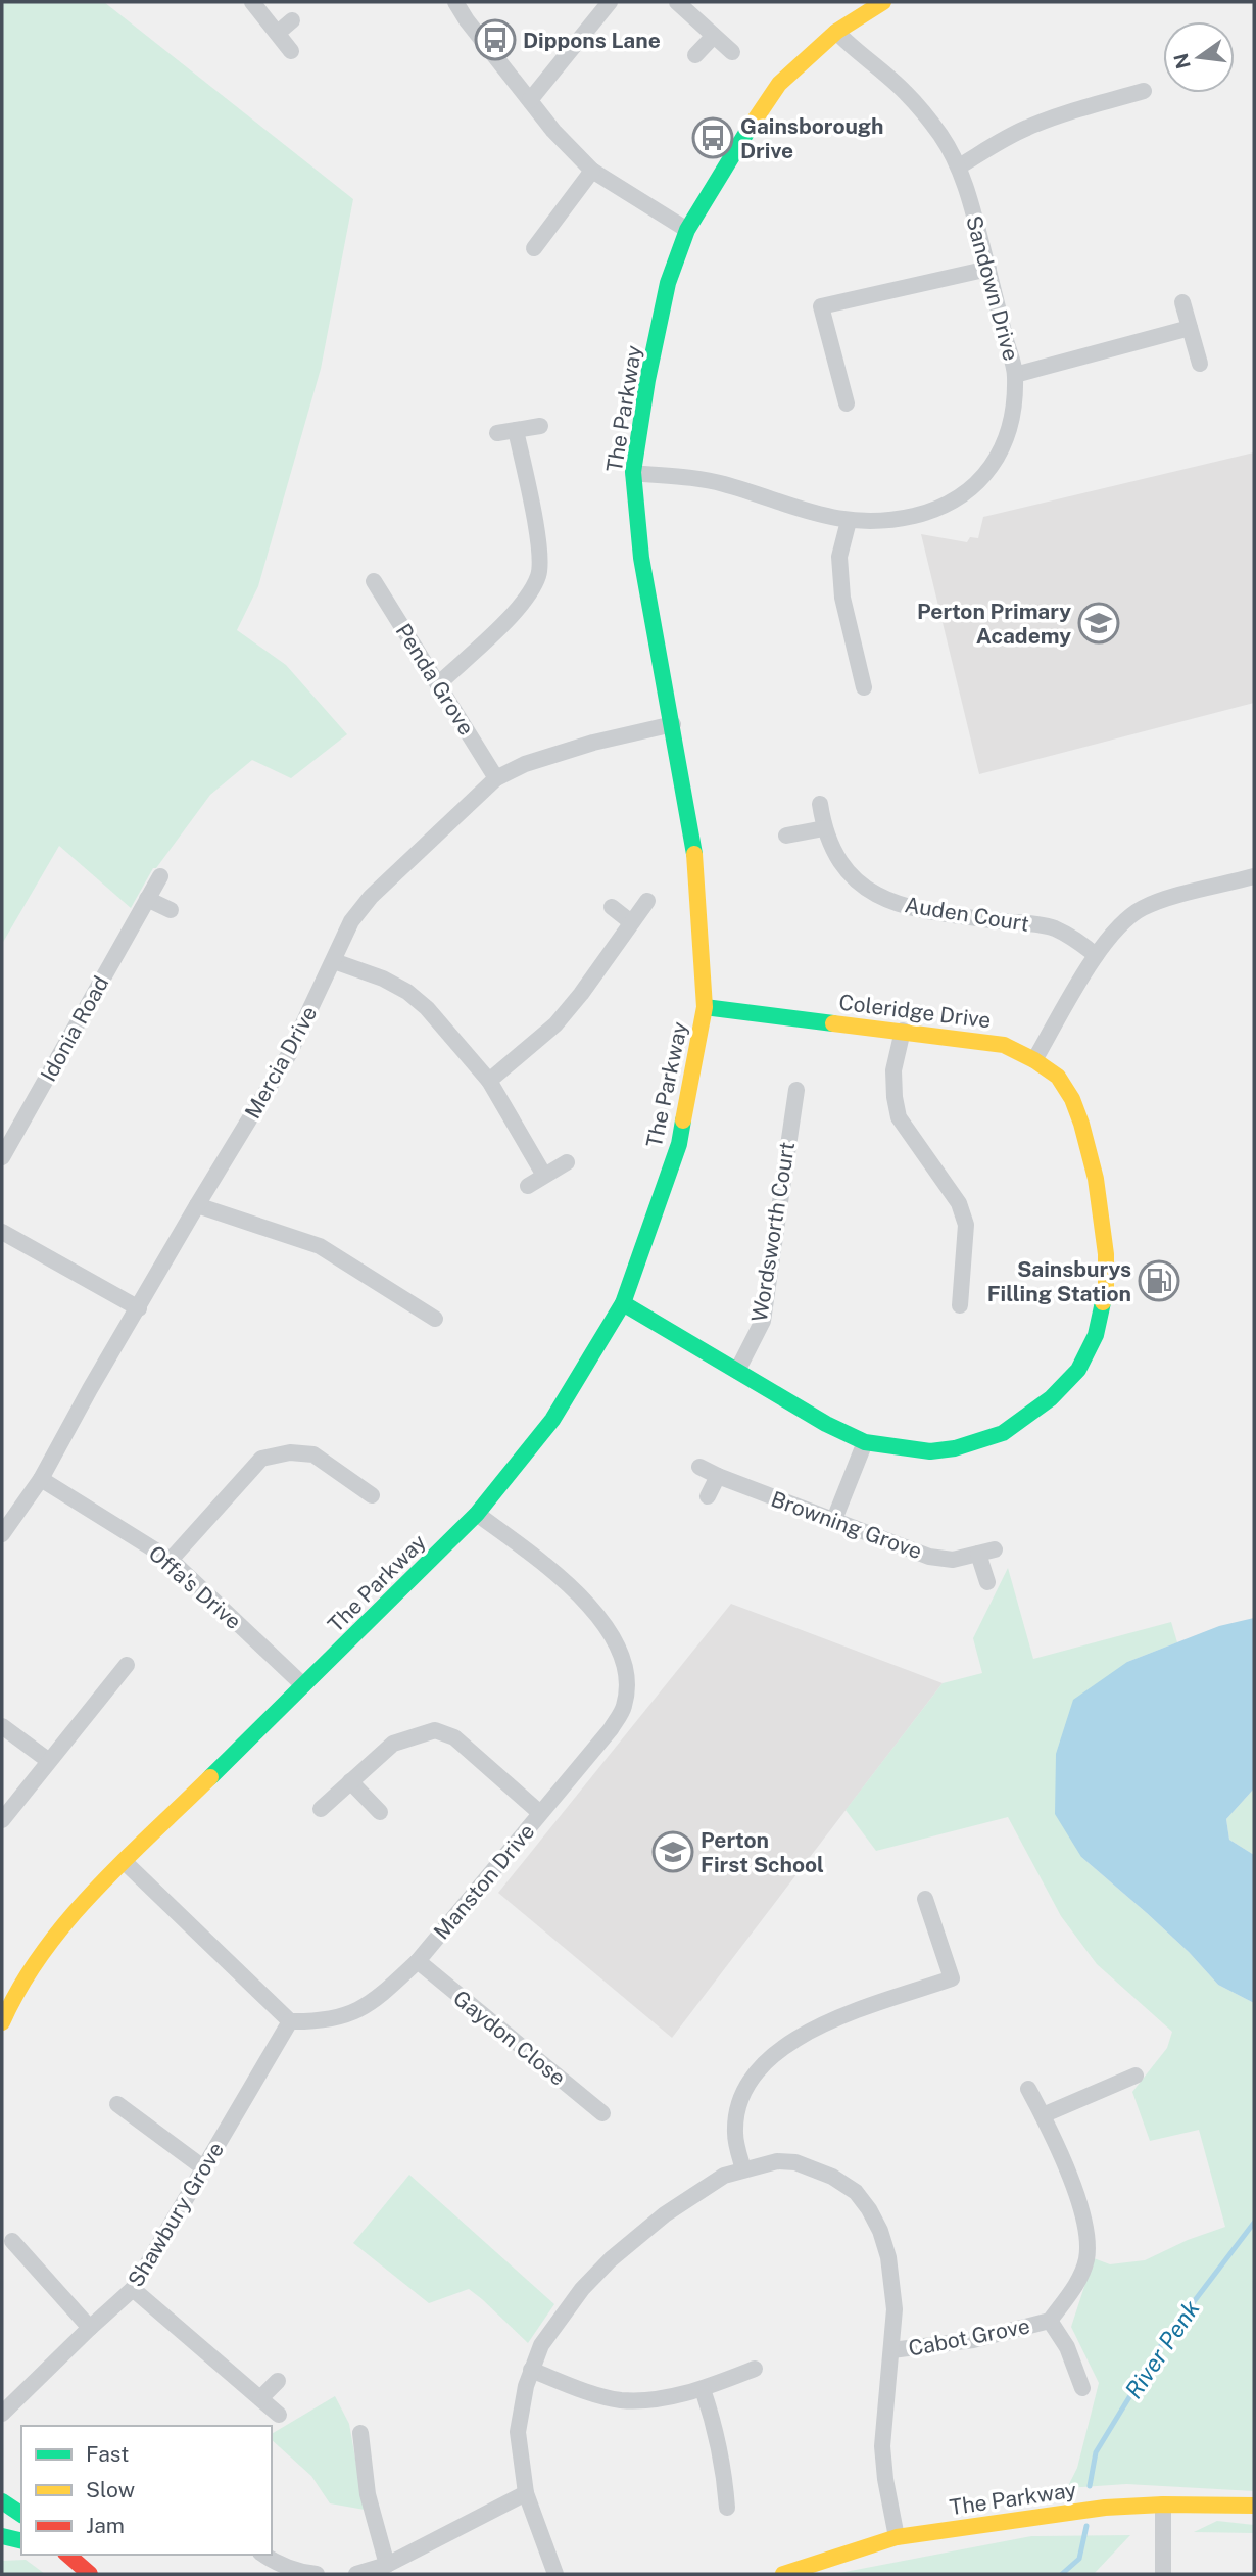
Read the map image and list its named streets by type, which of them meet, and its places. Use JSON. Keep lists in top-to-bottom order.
{
  "streets": {
    "street": [
      "Sandown Drive",
      "The Parkway",
      "Penda Grove",
      "Auden Court",
      "Coleridge Drive",
      "Idonia Road",
      "Mercia Drive",
      "Wordsworth Court",
      "Browning Grove",
      "Offa's Drive",
      "Manston Drive",
      "Gaydon Close",
      "Shawbury Grove",
      "Cabot Grove"
    ]
  },
  "crossings": [
    ["Sandown Drive", "The Parkway"],
    ["The Parkway", "Coleridge Drive"],
    ["The Parkway", "Mercia Drive"],
    ["The Parkway", "Offa's Drive"],
    ["The Parkway", "Manston Drive"],
    ["Penda Grove", "Mercia Drive"],
    ["Coleridge Drive", "Wordsworth Court"],
    ["Mercia Drive", "Offa's Drive"],
    ["Manston Drive", "Gaydon Close"],
    ["Manston Drive", "Shawbury Grove"]
  ],
  "water": ["River Penk"],
  "places": {
    "bus stop": ["Dippons Lane", "Gainsborough Drive"],
    "school or university": ["Perton Primary Academy", "Perton First School"],
    "fuel station": ["Sainsburys Filling Station"]
  },
  "legend": ["Fast", "Slow", "Jam"],
  "north": "left"
}
